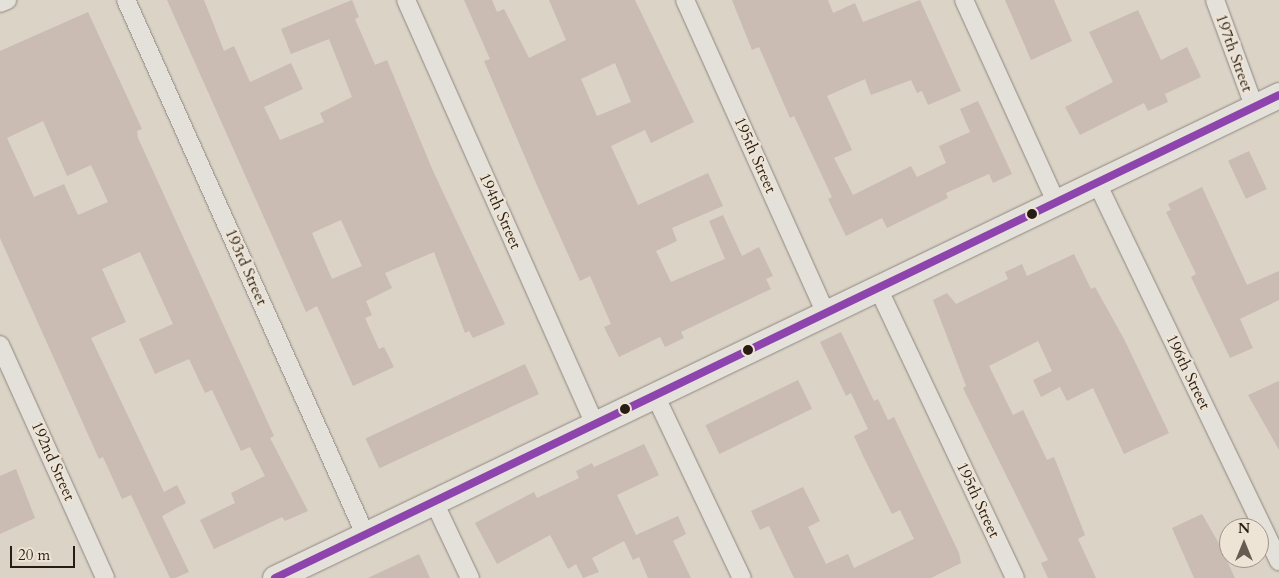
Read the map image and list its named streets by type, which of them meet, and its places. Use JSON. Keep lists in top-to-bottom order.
{
  "streets": {
    "street": [
      "197th Street",
      "195th Street",
      "194th Street",
      "193rd Street",
      "196th Street",
      "192nd Street"
    ]
  },
  "scale_bar": "20 m",
  "north": "top"
}
